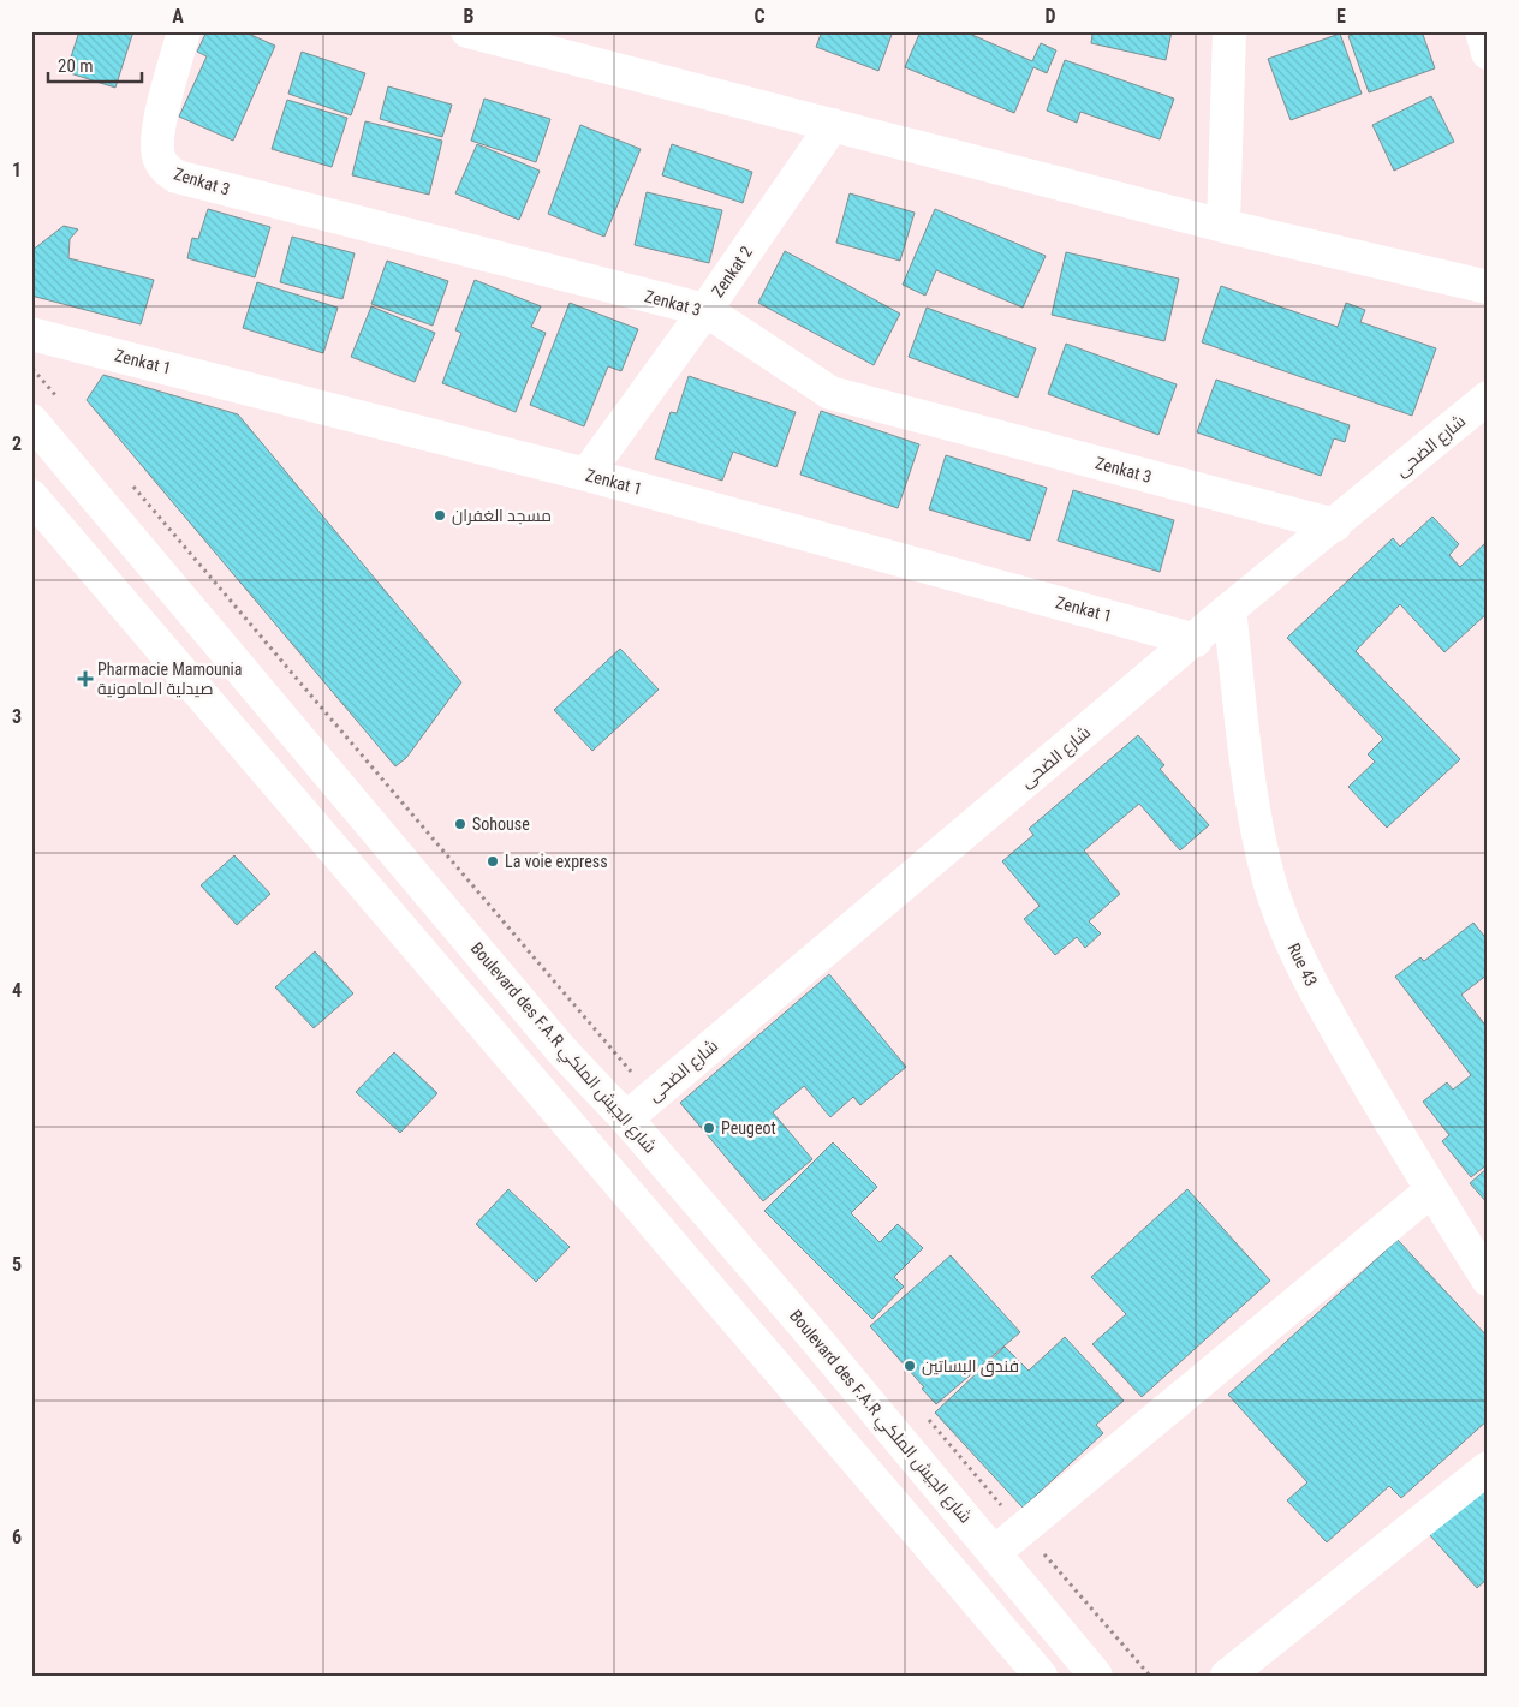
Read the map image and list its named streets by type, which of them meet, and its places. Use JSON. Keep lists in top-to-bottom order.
{
  "streets": {
    "street": [
      "Zenkat 3",
      "Zenkat 2",
      "Zenkat 1",
      "شارع الضحى",
      "Rue 43",
      "Boulevard des F.A.R شارع الجيش الملكي"
    ]
  },
  "crossings": [
    ["Zenkat 3", "Zenkat 2"],
    ["Zenkat 3", "شارع الضحى"],
    ["Zenkat 2", "Zenkat 1"],
    ["Zenkat 1", "شارع الضحى"],
    ["شارع الضحى", "Rue 43"],
    ["شارع الضحى", "Boulevard des F.A.R شارع الجيش الملكي"]
  ],
  "places": {
    "other": [
      "مسجد الغفران",
      "Sohouse",
      "La voie express",
      "Peugeot",
      "فندق البساتين"
    ],
    "health": ["Pharmacie Mamounia صيدلية المامونية"]
  },
  "scale_bar": "20 m",
  "grid": {
    "columns": [
      "A",
      "B",
      "C",
      "D",
      "E"
    ],
    "rows": [
      "1",
      "2",
      "3",
      "4",
      "5",
      "6"
    ]
  }
}
